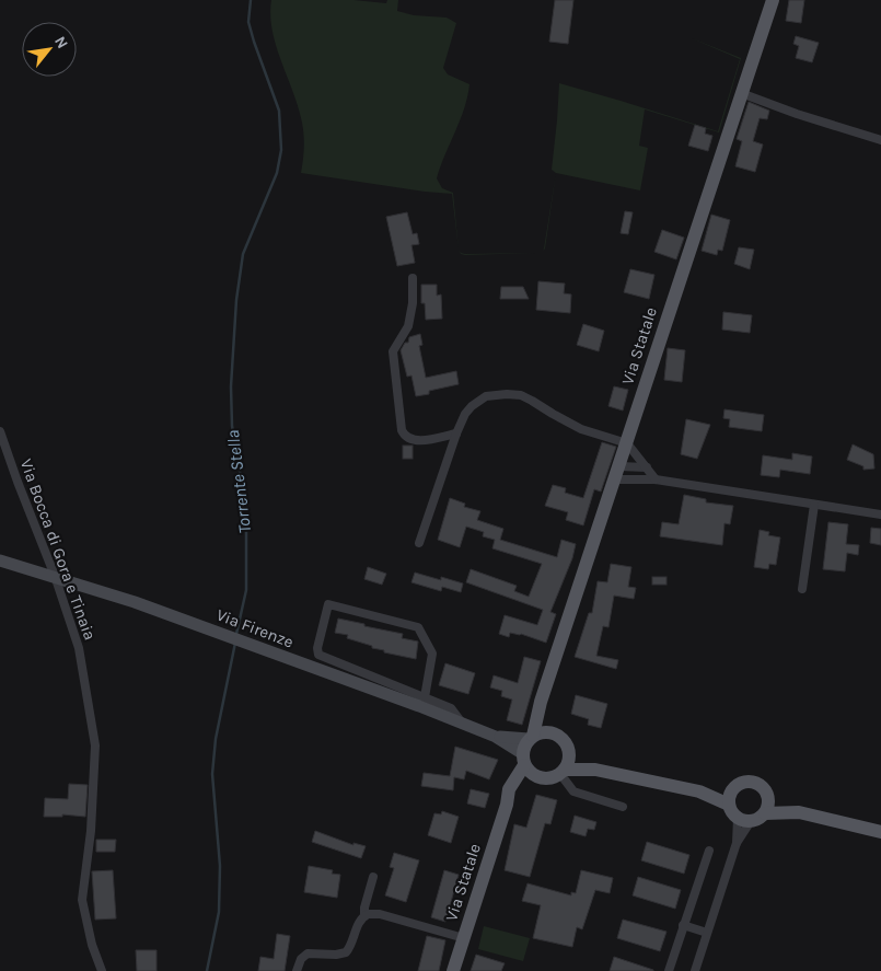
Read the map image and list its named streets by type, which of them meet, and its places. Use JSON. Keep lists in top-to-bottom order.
{
  "streets": {
    "main road": ["Via Statale"],
    "street": ["Via Bocca di Gora e Tinaia", "Via Firenze"]
  },
  "crossings": [
    ["Via Bocca di Gora e Tinaia", "Via Firenze"]
  ],
  "water": ["Torrente Stella"],
  "north": "top right"
}
